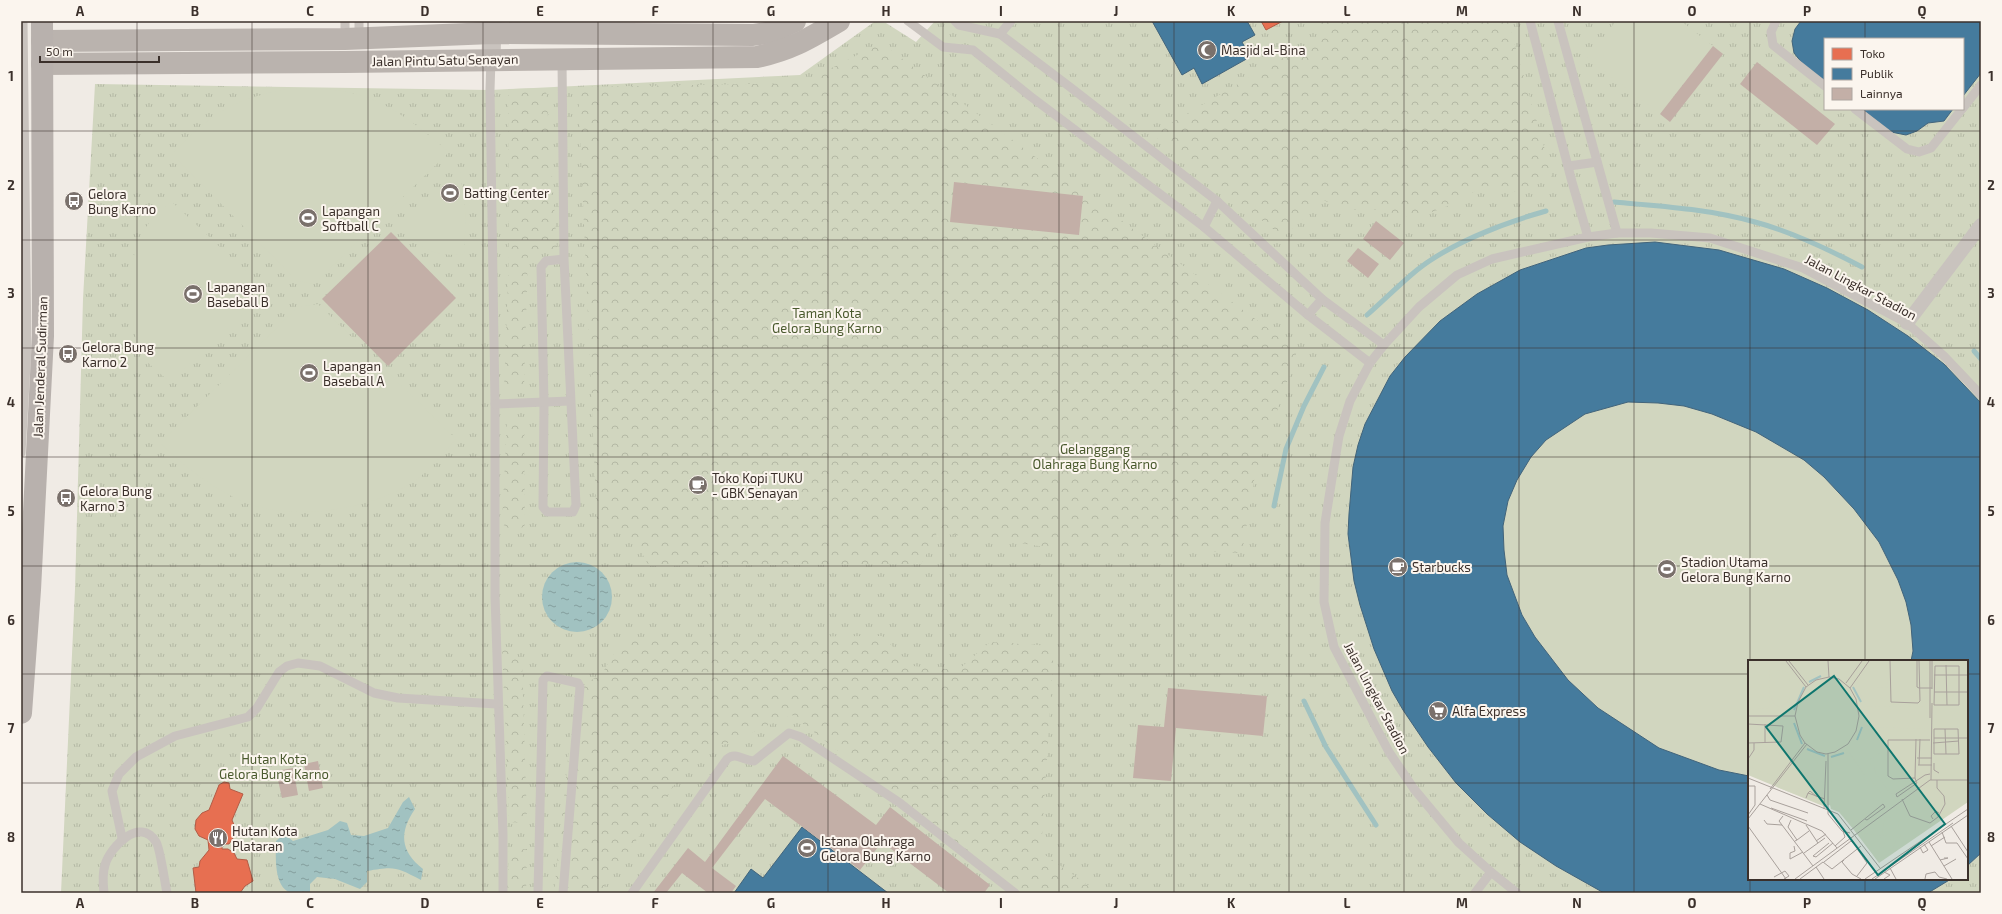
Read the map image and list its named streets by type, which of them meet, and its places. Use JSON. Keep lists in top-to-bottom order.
{
  "streets": {
    "main road": ["Jalan Pintu Satu Senayan", "Jalan Jenderal Sudirman"],
    "lane": ["Jalan Lingkar Stadion"]
  },
  "crossings": [
    ["Jalan Pintu Satu Senayan", "Jalan Jenderal Sudirman"]
  ],
  "parks": ["Taman Kota Gelora Bung Karno", "Gelanggang Olahraga Bung Karno", "Hutan Kota Gelora Bung Karno"],
  "places": {
    "mosque": ["Masjid al-Bina"],
    "sports": [
      "Batting Center",
      "Lapangan Softball C",
      "Lapangan Baseball B",
      "Lapangan Baseball A",
      "Stadion Utama Gelora Bung Karno",
      "Istana Olahraga Gelora Bung Karno"
    ],
    "bus stop": ["Gelora Bung Karno", "Gelora Bung Karno 2", "Gelora Bung Karno 3"],
    "cafe": ["Toko Kopi TUKU - GBK Senayan", "Starbucks"],
    "supermarket": ["Alfa Express"],
    "restaurant": ["Hutan Kota Plataran"]
  },
  "legend": ["Toko", "Publik", "Lainnya"],
  "scale_bar": "50 m",
  "grid": {
    "columns": [
      "A",
      "B",
      "C",
      "D",
      "E",
      "F",
      "G",
      "H",
      "I",
      "J",
      "K",
      "L",
      "M",
      "N",
      "O",
      "P",
      "Q"
    ],
    "rows": [
      "1",
      "2",
      "3",
      "4",
      "5",
      "6",
      "7",
      "8"
    ]
  }
}
